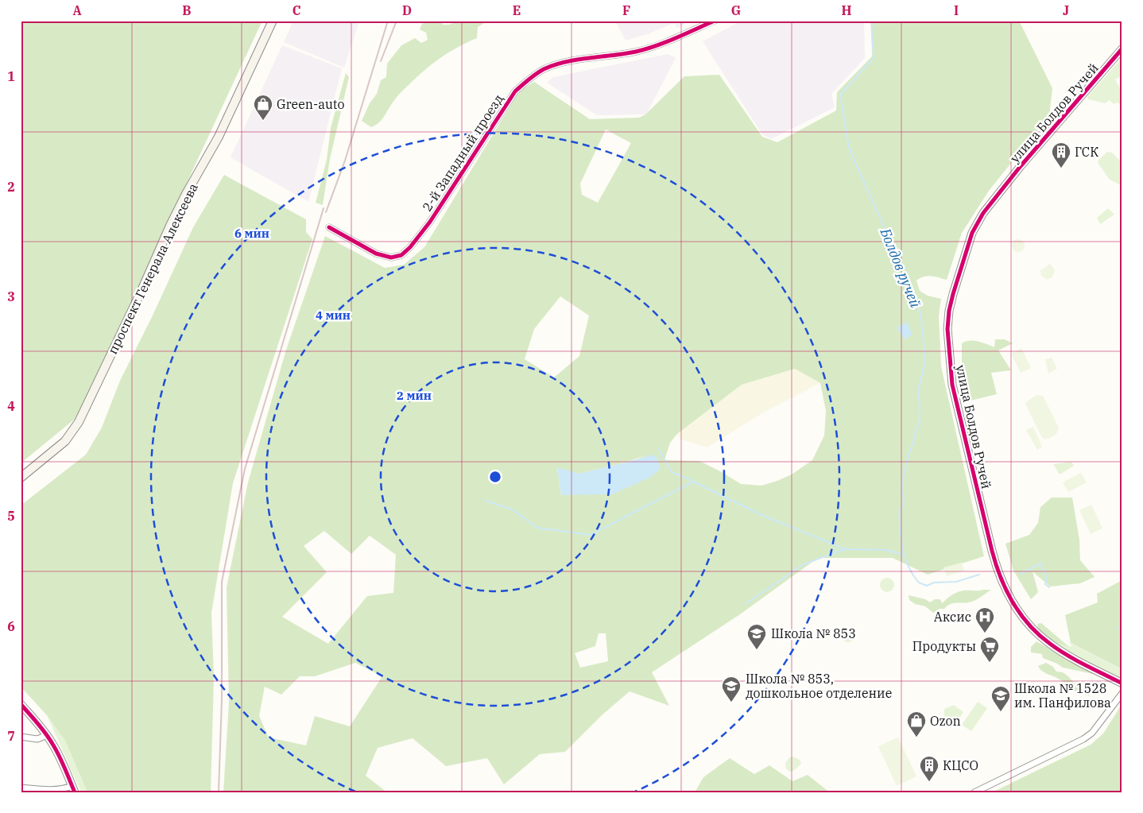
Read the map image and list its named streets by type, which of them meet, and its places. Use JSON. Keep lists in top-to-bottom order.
{
  "streets": {
    "main road": ["проспект Генерала Алексеева"],
    "street": ["улица Болдов Ручей", "2-й Западный проезд"]
  },
  "water": ["Болдов ручей"],
  "places": {
    "shop": ["Green-auto", "Ozon"],
    "building": ["ГСК", "КЦСО"],
    "hospital": ["Аксис"],
    "school or university": ["Школа № 853", "Школа № 853, дошкольное отделение", "Школа № 1528 им. Панфилова"],
    "supermarket": ["Продукты"]
  },
  "grid": {
    "columns": [
      "A",
      "B",
      "C",
      "D",
      "E",
      "F",
      "G",
      "H",
      "I",
      "J"
    ],
    "rows": [
      "1",
      "2",
      "3",
      "4",
      "5",
      "6",
      "7"
    ]
  },
  "rings": ["6 мин", "4 мин", "2 мин"]
}
